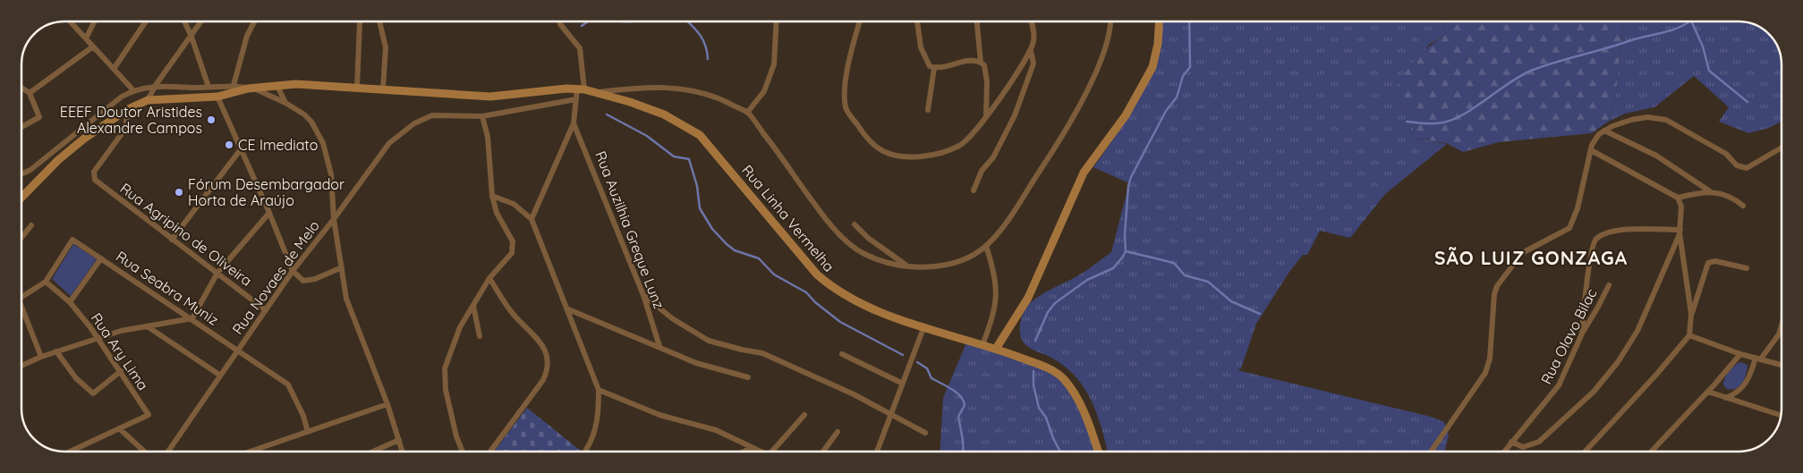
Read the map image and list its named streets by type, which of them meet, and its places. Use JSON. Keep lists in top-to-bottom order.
{
  "streets": {
    "street": [
      "Rua Linha Vermelha",
      "Rua Auzilhia Greque Lunz",
      "Rua Agripino de Oliveira",
      "Rua Novaes de Melo",
      "Rua Seabra Muniz",
      "Rua Olavo Bilac",
      "Rua Ary Lima"
    ]
  },
  "crossings": [
    ["Rua Agripino de Oliveira", "Rua Novaes de Melo"],
    ["Rua Novaes de Melo", "Rua Seabra Muniz"],
    ["Rua Seabra Muniz", "Rua Ary Lima"]
  ],
  "districts": ["SÃO LUIZ GONZAGA"],
  "places": ["EEEF Doutor Aristides Alexandre Campos", "CE Imediato", "Fórum Desembargador Horta de Araújo"]
}
